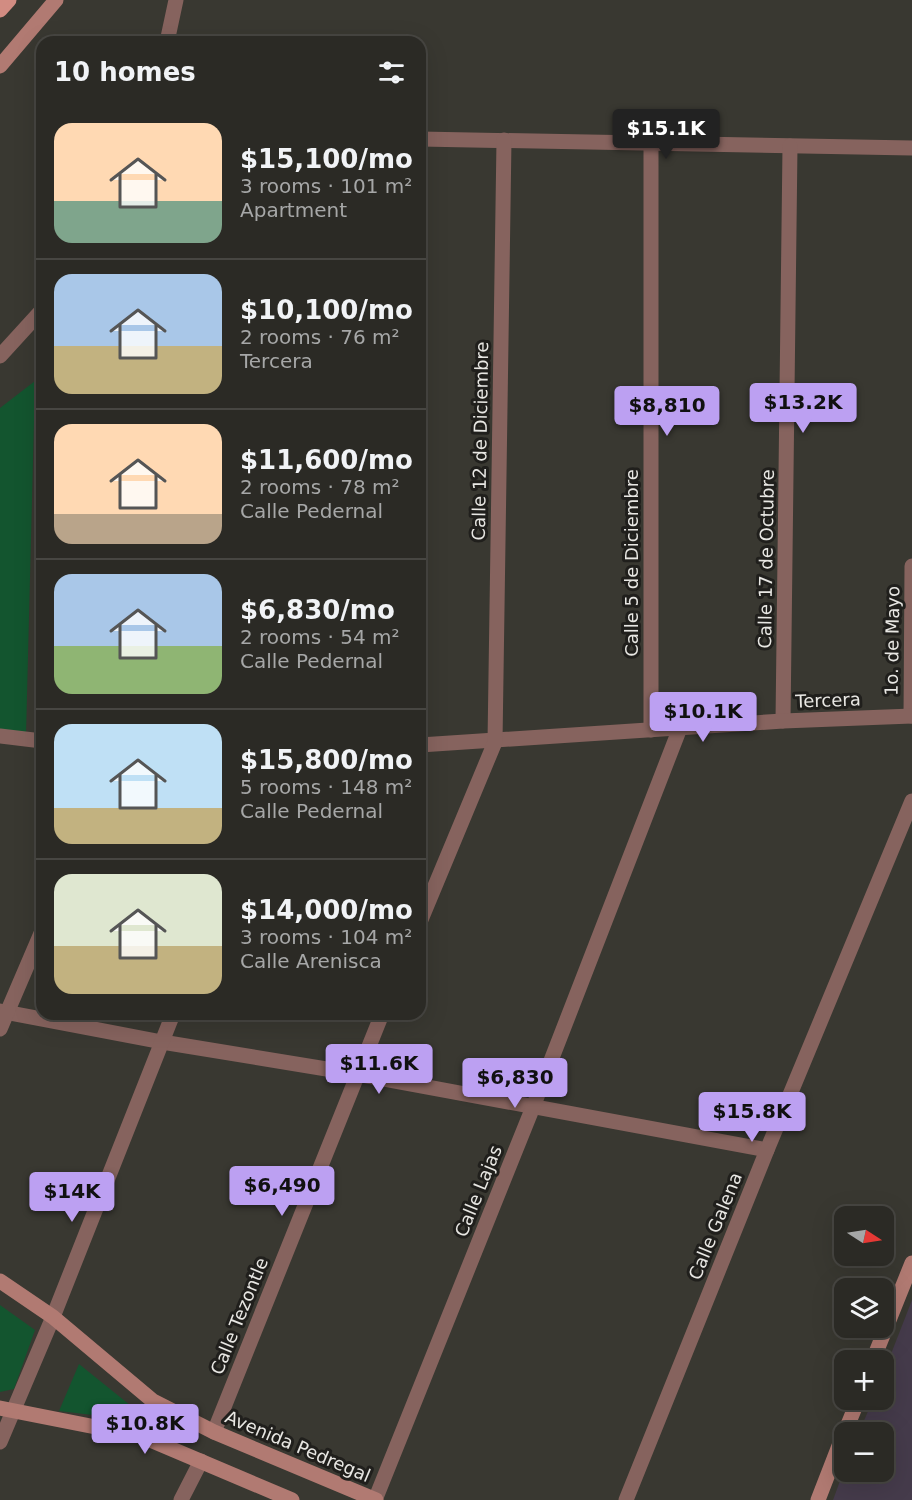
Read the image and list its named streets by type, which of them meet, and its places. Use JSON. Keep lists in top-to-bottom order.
{
  "streets": {
    "street": [
      "Calle 12 de Diciembre",
      "Calle 17 de Octubre",
      "Calle 5 de Diciembre",
      "1o. de Mayo",
      "Tercera",
      "Calle Lajas",
      "Calle Galena",
      "Calle Tezontle",
      "Avenida Pedregal"
    ]
  },
  "crossings": [
    ["Calle 12 de Diciembre", "Tercera"],
    ["Calle 17 de Octubre", "Tercera"],
    ["Calle 5 de Diciembre", "Tercera"],
    ["1o. de Mayo", "Tercera"],
    ["Tercera", "Calle Lajas"],
    ["Calle Lajas", "Avenida Pedregal"],
    ["Calle Tezontle", "Avenida Pedregal"]
  ],
  "north": "right",
  "page": {
    "heading": "10 homes",
    "list": [
      {
        "name": "$15,100/mo",
        "note": "3 rooms · 101 m² · Apartment"
      },
      {
        "name": "$10,100/mo",
        "note": "2 rooms · 76 m² · Tercera"
      },
      {
        "name": "$11,600/mo",
        "note": "2 rooms · 78 m² · Calle Pedernal"
      },
      {
        "name": "$6,830/mo",
        "note": "2 rooms · 54 m² · Calle Pedernal"
      },
      {
        "name": "$15,800/mo",
        "note": "5 rooms · 148 m² · Calle Pedernal"
      },
      {
        "name": "$14,000/mo",
        "note": "3 rooms · 104 m² · Calle Arenisca"
      }
    ],
    "price": [
      "$15.1K",
      "$13.2K",
      "$8,810",
      "$10.1K",
      "$11.6K",
      "$6,830",
      "$15.8K",
      "$6,490",
      "$14K",
      "$10.8K"
    ],
    "map_buttons": ["+", "−"]
  }
}
